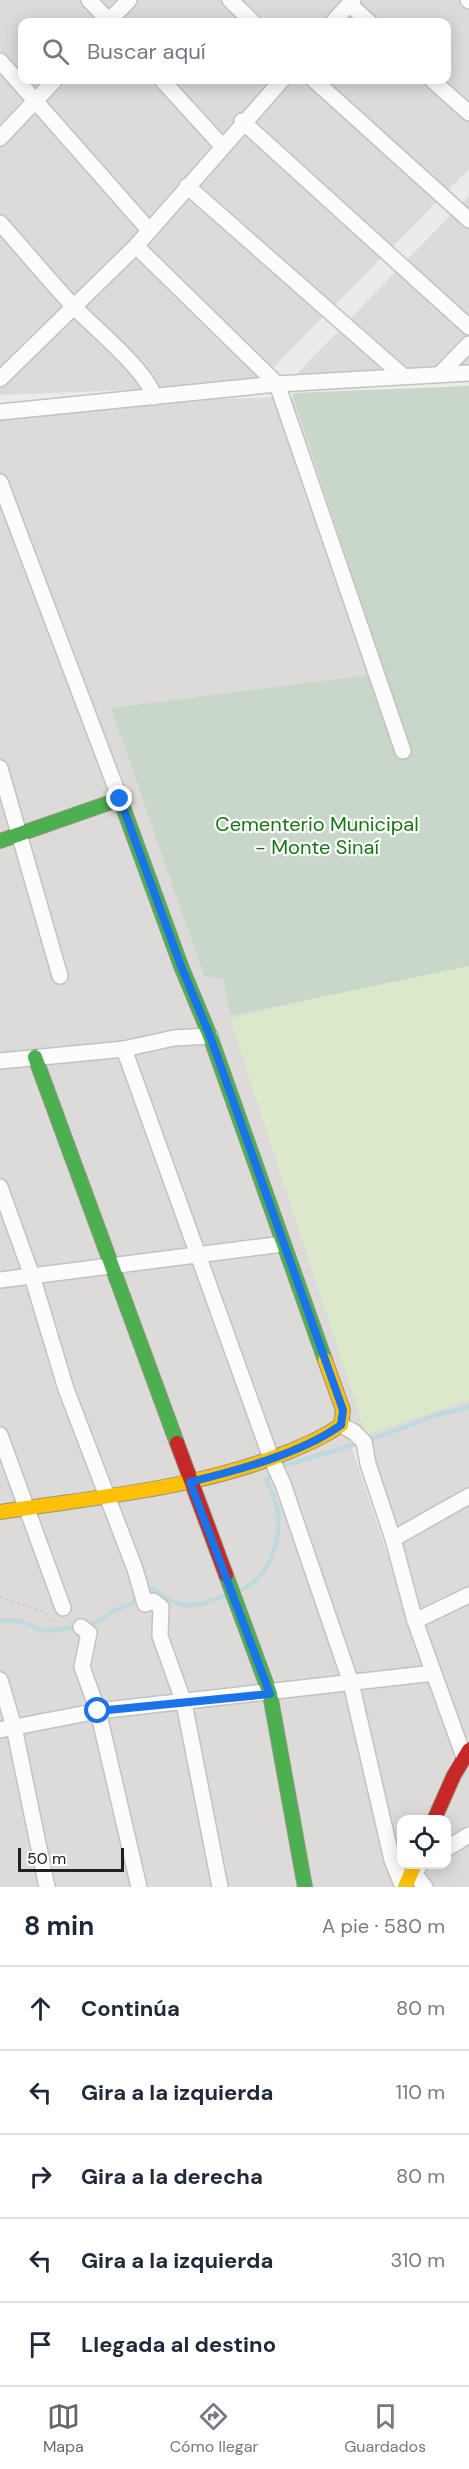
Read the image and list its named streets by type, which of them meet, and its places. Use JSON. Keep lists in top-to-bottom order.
{
  "parks": ["Cementerio Municipal - Monte Sinaí"],
  "scale_bar": "50 m",
  "page": {
    "search": "Buscar aquí",
    "scale": "50 m",
    "heading": ["8 min", "A pie · 580 m"],
    "list": [
      ["Continúa", "80 m"],
      ["Gira a la izquierda", "110 m"],
      ["Gira a la derecha", "80 m"],
      ["Gira a la izquierda", "310 m"],
      "Llegada al destino"
    ],
    "nav": ["Mapa", "Cómo llegar", "Guardados"]
  }
}
